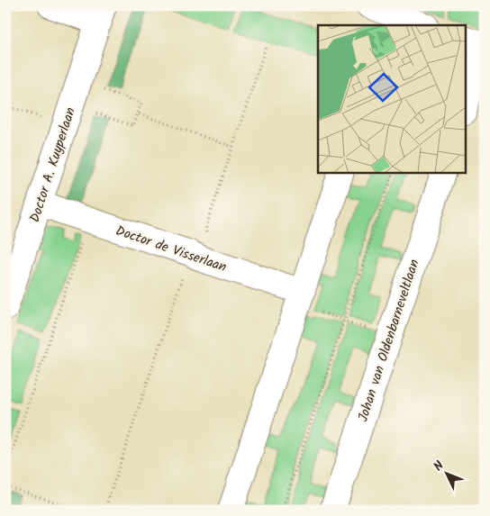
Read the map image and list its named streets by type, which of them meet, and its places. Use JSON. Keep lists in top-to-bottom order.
{
  "streets": {
    "street": ["Doctor A. Kuyperlaan", "Doctor de Visserlaan", "Johan van Oldenbarneveltlaan"]
  },
  "crossings": [
    ["Doctor A. Kuyperlaan", "Doctor de Visserlaan"]
  ],
  "north": "top left"
}
